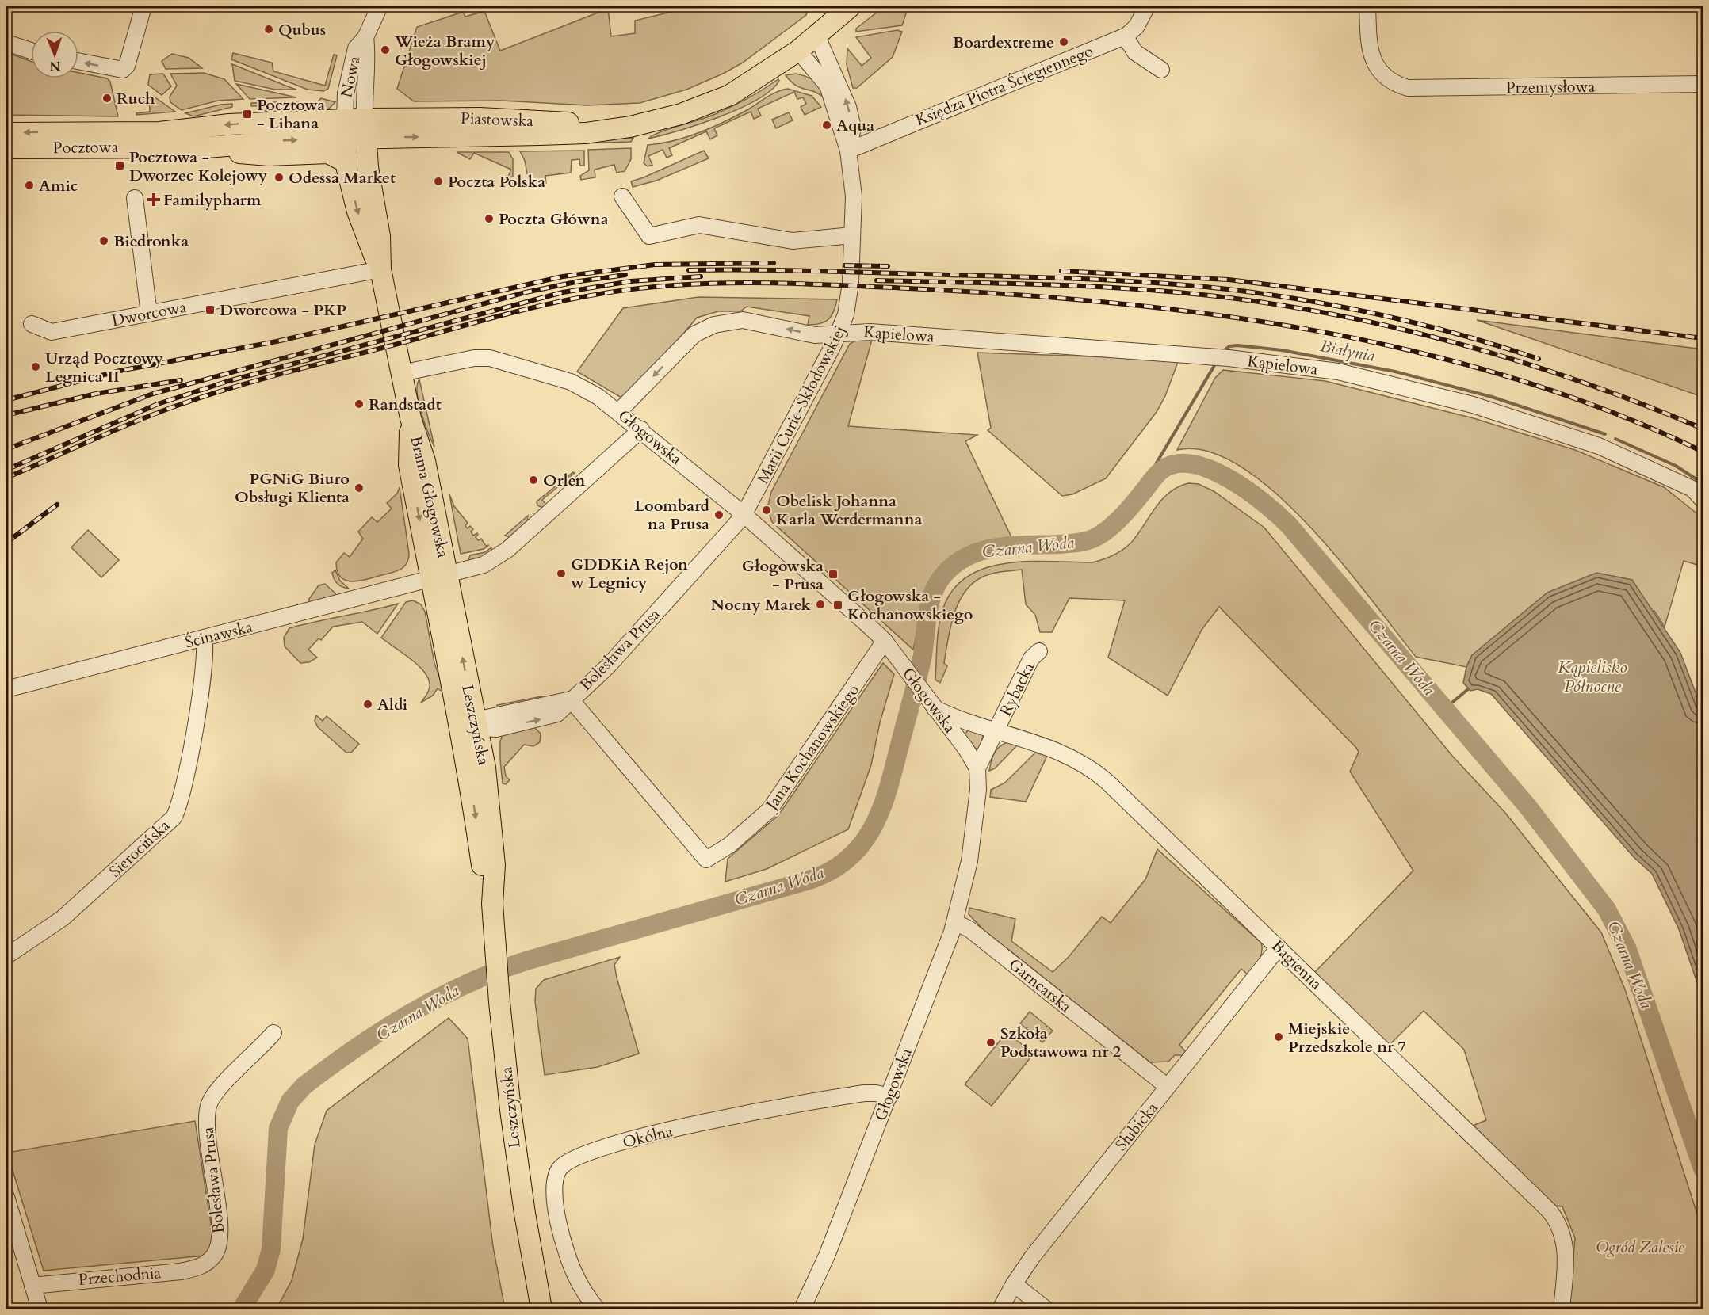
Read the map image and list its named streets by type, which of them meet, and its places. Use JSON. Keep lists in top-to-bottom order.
{
  "streets": {
    "main road": [
      "Piastowska",
      "Pocztowa",
      "Brama Głogowska",
      "Leszczyńska"
    ],
    "street": [
      "Nowa",
      "Księdza Piotra Ściegiennego",
      "Przemysłowa",
      "Dworcowa",
      "Kąpielowa",
      "Marii Curie-Skłodowskiej",
      "Głogowska",
      "Ścinawska",
      "Bolesława Prusa",
      "Rybacka",
      "Jana Kochanowskiego",
      "Sierocińska",
      "Bagienna",
      "Garncarska",
      "Słubicka",
      "Okólna",
      "Przechodnia"
    ]
  },
  "crossings": [
    ["Nowa", "Piastowska"],
    ["Nowa", "Pocztowa"],
    ["Nowa", "Brama Głogowska"],
    ["Księdza Piotra Ściegiennego", "Marii Curie-Skłodowskiej"],
    ["Piastowska", "Pocztowa"],
    ["Piastowska", "Marii Curie-Skłodowskiej"],
    ["Piastowska", "Brama Głogowska"],
    ["Pocztowa", "Brama Głogowska"],
    ["Dworcowa", "Brama Głogowska"],
    ["Kąpielowa", "Marii Curie-Skłodowskiej"],
    ["Kąpielowa", "Głogowska"],
    ["Marii Curie-Skłodowskiej", "Głogowska"],
    ["Marii Curie-Skłodowskiej", "Bolesława Prusa"],
    ["Głogowska", "Brama Głogowska"],
    ["Głogowska", "Ścinawska"],
    ["Głogowska", "Bolesława Prusa"],
    ["Głogowska", "Rybacka"],
    ["Głogowska", "Jana Kochanowskiego"],
    ["Głogowska", "Bagienna"],
    ["Głogowska", "Garncarska"],
    ["Głogowska", "Okólna"],
    ["Brama Głogowska", "Ścinawska"],
    ["Brama Głogowska", "Leszczyńska"],
    ["Ścinawska", "Leszczyńska"],
    ["Ścinawska", "Sierocińska"],
    ["Bolesława Prusa", "Leszczyńska"],
    ["Bolesława Prusa", "Jana Kochanowskiego"],
    ["Bolesława Prusa", "Przechodnia"],
    ["Rybacka", "Bagienna"],
    ["Bagienna", "Słubicka"],
    ["Garncarska", "Słubicka"]
  ],
  "water": ["Białynia", "Czarna Woda", "Kąpielisko Północne"],
  "parks": ["Ogród Zalesie"],
  "places": {
    "other": [
      "Qubus",
      "Boardextreme",
      "Wieża Bramy Głogowskiej",
      "Ruch",
      "Aqua",
      "Odessa Market",
      "Poczta Polska",
      "Amic",
      "Poczta Główna",
      "Biedronka",
      "Urząd Pocztowy Legnica II",
      "Randstadt",
      "Orlen",
      "PGNiG Biuro Obsługi Klienta",
      "Obelisk Johanna Karla Werdermanna",
      "Loombard na Prusa",
      "GDDKiA Rejon w Legnicy",
      "Nocny Marek",
      "Aldi",
      "Miejskie Przedszkole nr 7",
      "Szkoła Podstawowa nr 2"
    ],
    "transit": [
      "Pocztowa - Libana",
      "Pocztowa - Dworzec Kolejowy",
      "Dworcowa - PKP",
      "Głogowska - Prusa",
      "Głogowska - Kochanowskiego"
    ],
    "health": ["Familypharm"]
  },
  "north": "bottom"
}
